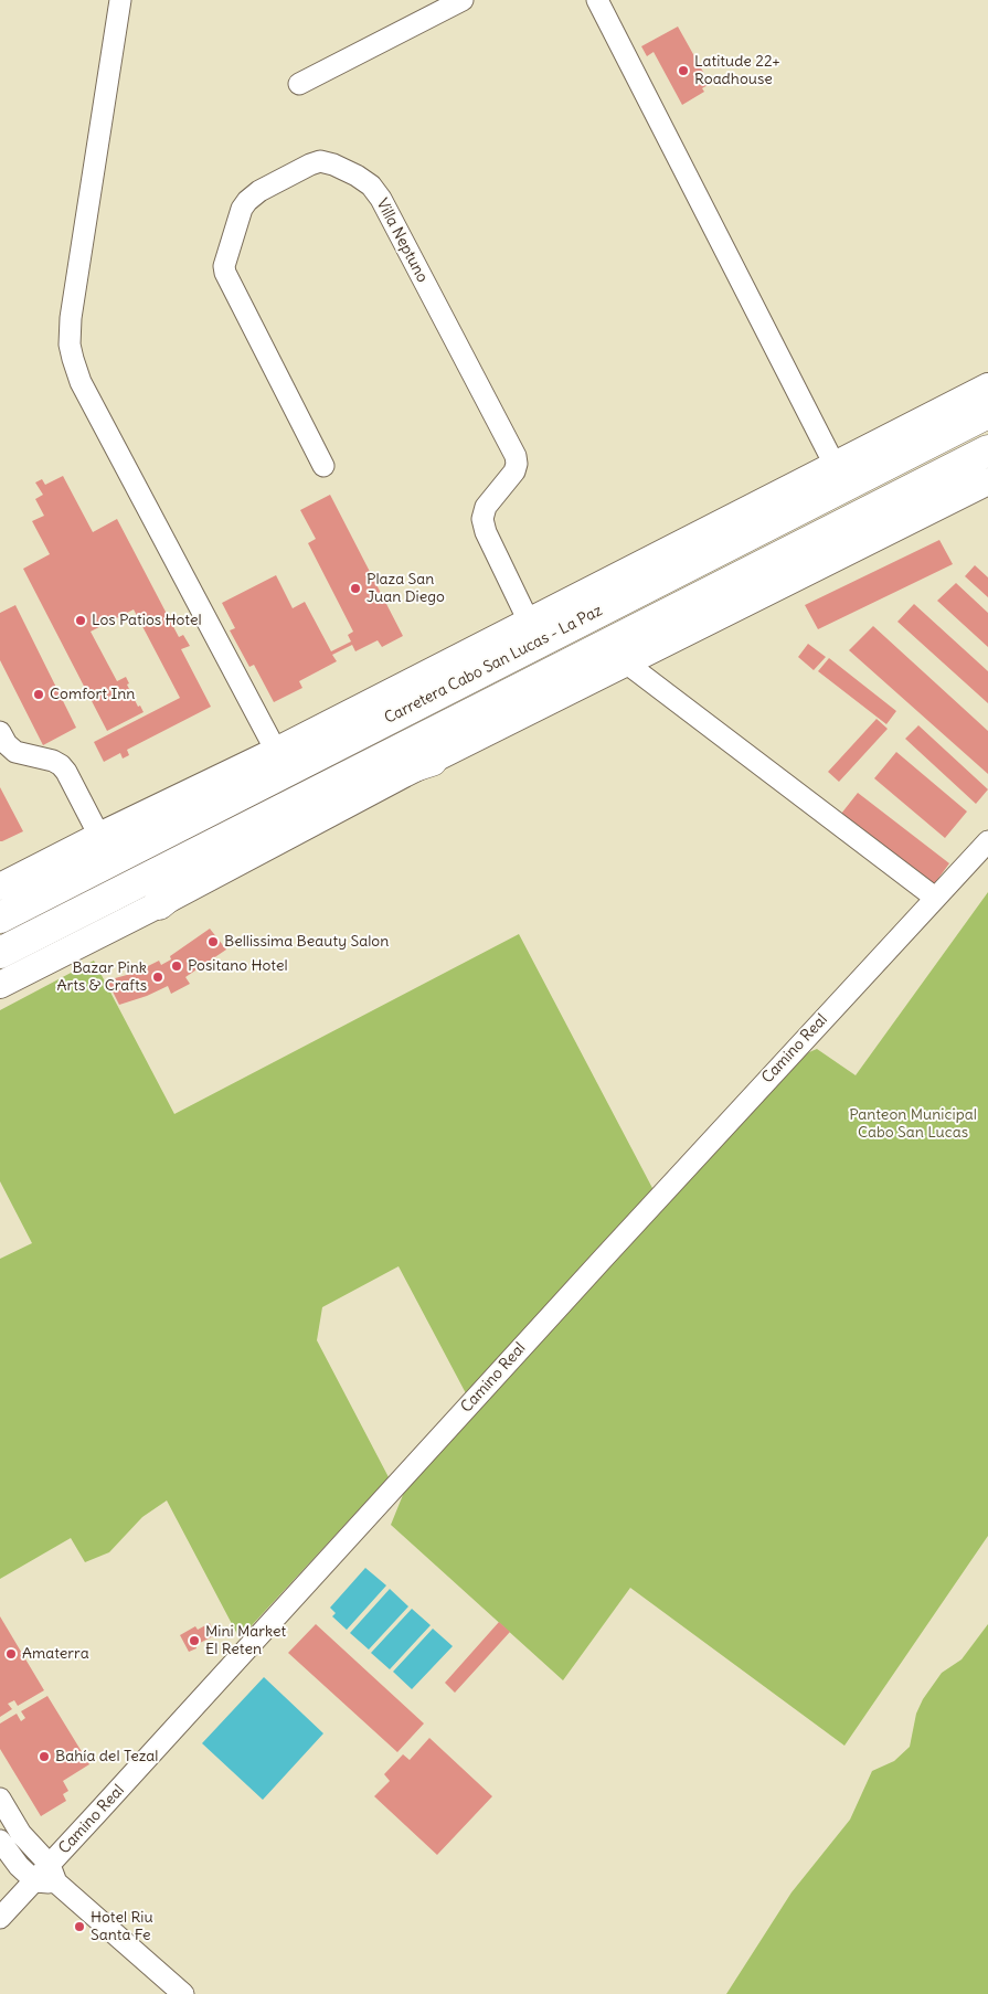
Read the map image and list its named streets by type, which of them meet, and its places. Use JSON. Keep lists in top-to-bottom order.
{
  "streets": {
    "highway": ["Carretera Cabo San Lucas - La Paz"],
    "street": ["Villa Neptuno", "Camino Real"]
  },
  "parks": ["Panteon Municipal Cabo San Lucas"],
  "places": [
    "Latitude 22+ Roadhouse",
    "Plaza San Juan Diego",
    "Los Patios Hotel",
    "Comfort Inn",
    "Bellissima Beauty Salon",
    "Positano Hotel",
    "Bazar Pink Arts & Crafts",
    "Mini Market El Reten",
    "Amaterra",
    "Bahía del Tezal",
    "Hotel Riu Santa Fe"
  ]
}
